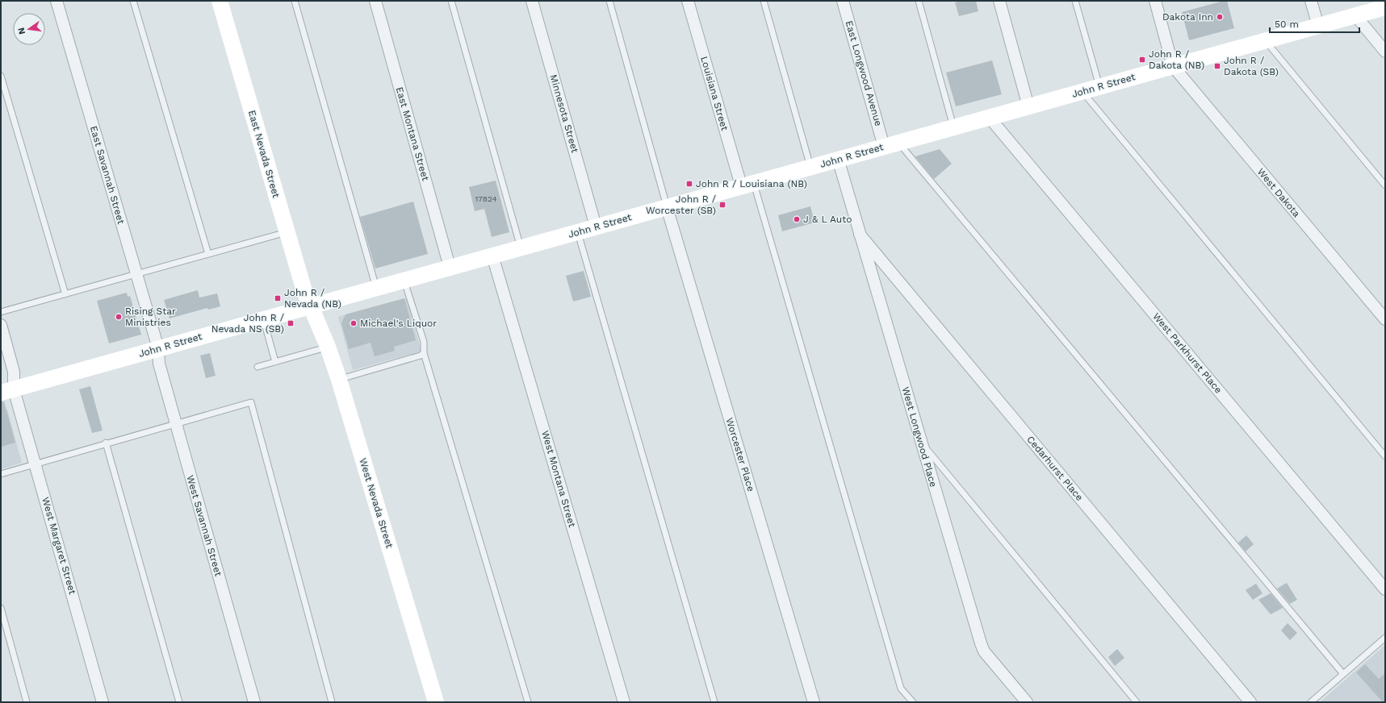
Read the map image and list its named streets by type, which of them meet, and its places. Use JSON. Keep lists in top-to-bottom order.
{
  "streets": {
    "main road": ["John R Street", "East Nevada Street", "West Nevada Street"],
    "street": [
      "East Longwood Avenue",
      "Louisiana Street",
      "Minnesota Street",
      "East Montana Street",
      "East Savannah Street",
      "West Dakota",
      "West Parkhurst Place",
      "West Longwood Place",
      "Worcester Place",
      "Cedarhurst Place",
      "West Montana Street",
      "West Savannah Street",
      "West Margaret Street"
    ]
  },
  "crossings": [
    ["East Longwood Avenue", "John R Street"],
    ["John R Street", "Louisiana Street"],
    ["John R Street", "Minnesota Street"],
    ["John R Street", "East Montana Street"],
    ["John R Street", "East Nevada Street"],
    ["John R Street", "East Savannah Street"],
    ["John R Street", "West Dakota"],
    ["John R Street", "West Parkhurst Place"],
    ["John R Street", "West Longwood Place"],
    ["John R Street", "Worcester Place"],
    ["John R Street", "West Montana Street"],
    ["John R Street", "West Nevada Street"],
    ["John R Street", "West Savannah Street"],
    ["John R Street", "West Margaret Street"],
    ["East Nevada Street", "West Nevada Street"],
    ["East Savannah Street", "West Savannah Street"],
    ["West Longwood Place", "Cedarhurst Place"]
  ],
  "places": {
    "other": [
      "Dakota Inn",
      "J & L Auto",
      "Rising Star Ministries",
      "Michael's Liquor"
    ],
    "transit": [
      "John R / Dakota (NB)",
      "John R / Dakota (SB)",
      "John R / Louisiana (NB)",
      "John R / Worcester (SB)",
      "John R / Nevada (NB)",
      "John R / Nevada NS (SB)"
    ]
  },
  "house_numbers": ["17824"],
  "scale_bar": "50 m",
  "north": "left"
}
